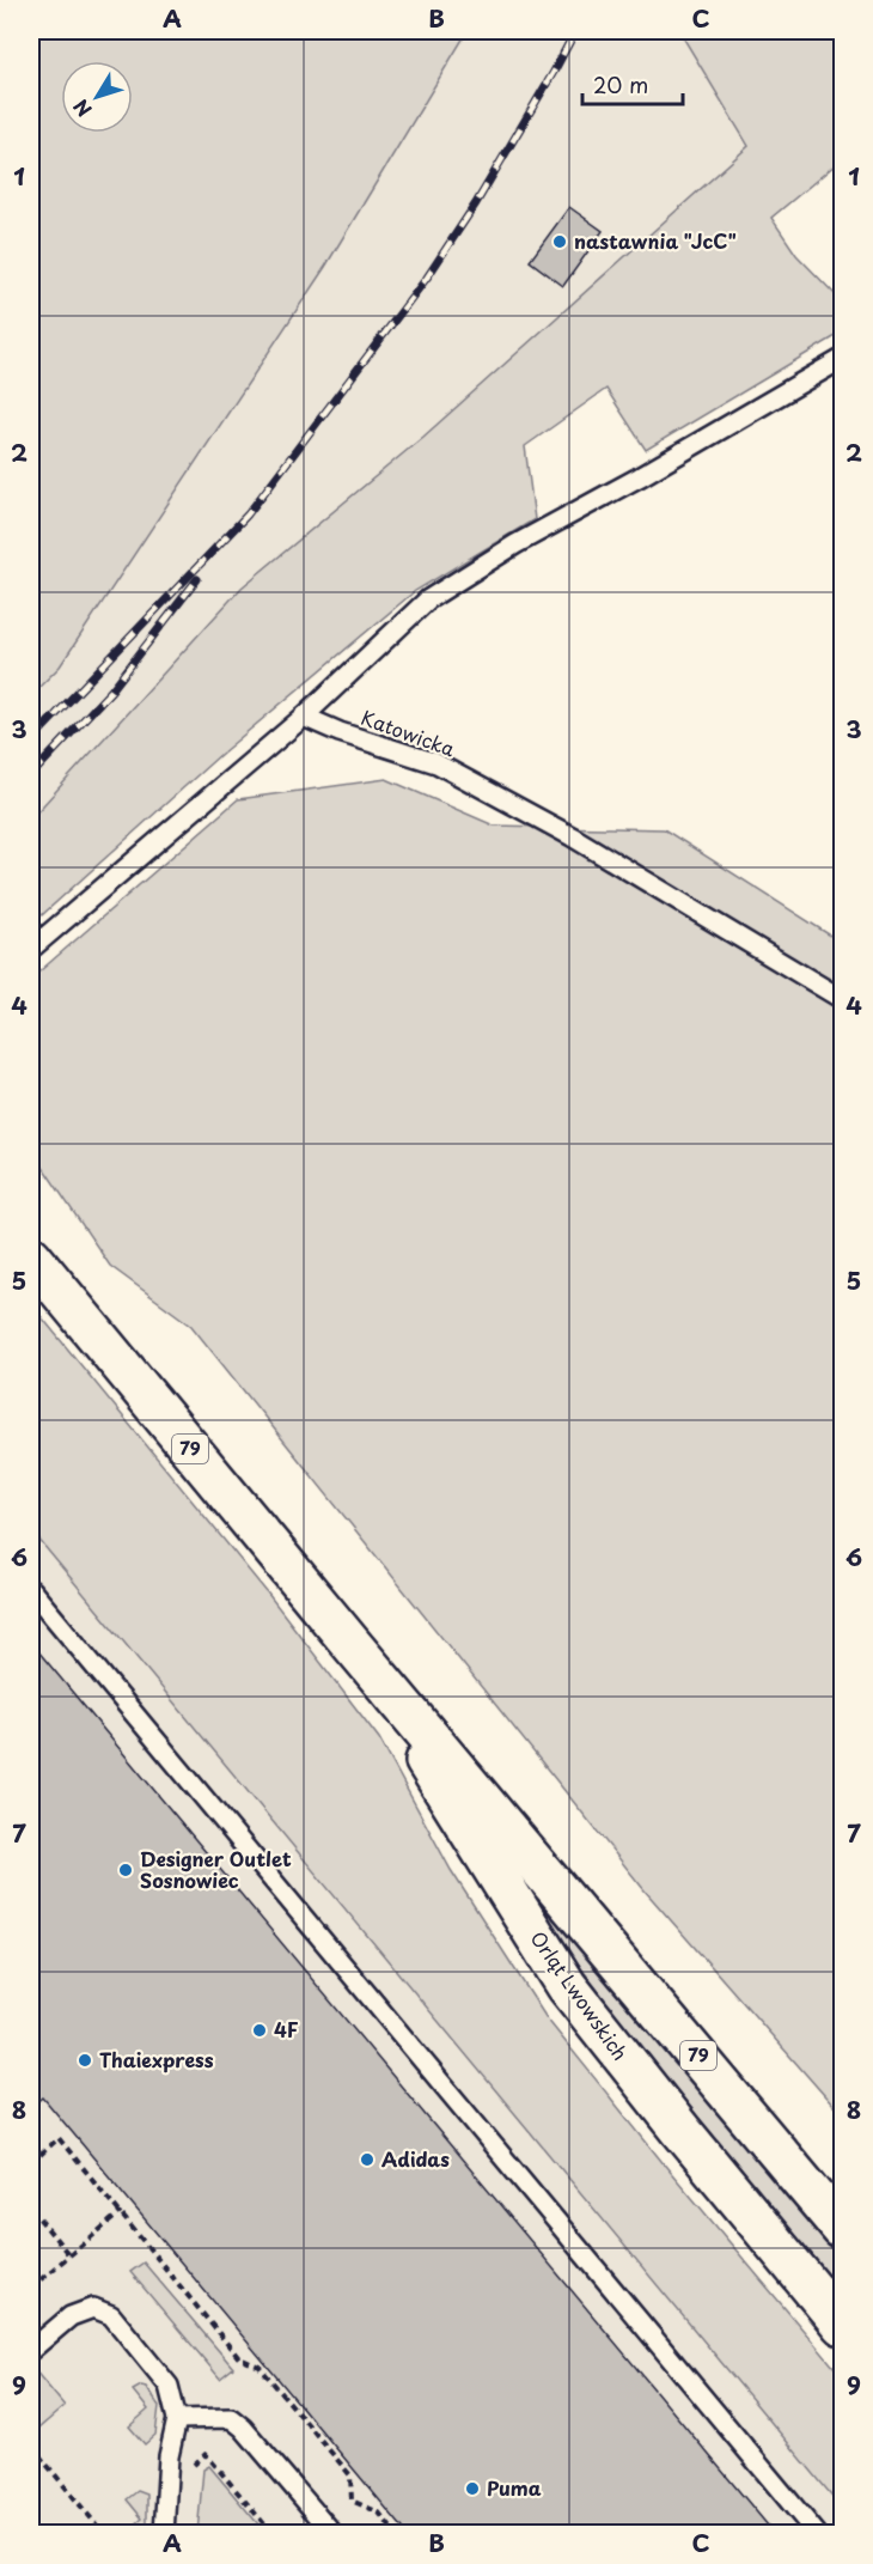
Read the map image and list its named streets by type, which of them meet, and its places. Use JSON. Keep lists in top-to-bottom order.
{
  "streets": {
    "main road": ["79", "Orląt Lwowskich"],
    "lane": ["Katowicka"]
  },
  "places": [
    "nastawnia \"JcC\"",
    "Designer Outlet Sosnowiec",
    "4F",
    "Thaiexpress",
    "Adidas",
    "Puma"
  ],
  "scale_bar": "20 m",
  "north": "bottom left",
  "grid": {
    "columns": ["A", "B", "C"],
    "rows": [
      "1",
      "2",
      "3",
      "4",
      "5",
      "6",
      "7",
      "8",
      "9"
    ]
  }
}
